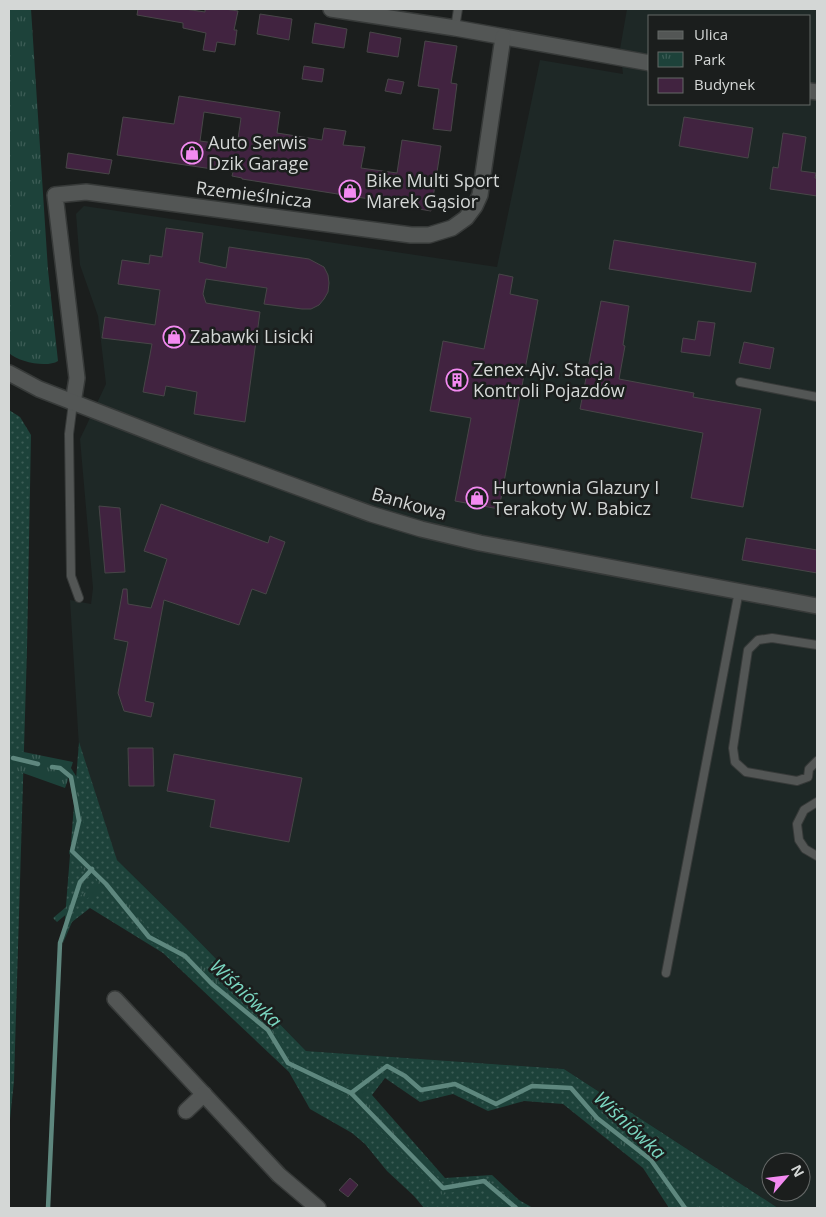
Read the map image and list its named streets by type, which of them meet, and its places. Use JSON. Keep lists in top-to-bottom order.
{
  "streets": {
    "street": ["Rzemieślnicza", "Bankowa"]
  },
  "crossings": [
    ["Rzemieślnicza", "Bankowa"]
  ],
  "water": ["Wiśniówka"],
  "places": {
    "shop": [
      "Auto Serwis Dzik Garage",
      "Bike Multi Sport Marek Gąsior",
      "Zabawki Lisicki",
      "Hurtownia Glazury I Terakoty W. Babicz"
    ],
    "building": ["Zenex-Ajv. Stacja Kontroli Pojazdów"]
  },
  "legend": ["Ulica", "Park", "Budynek"],
  "north": "top right"
}
